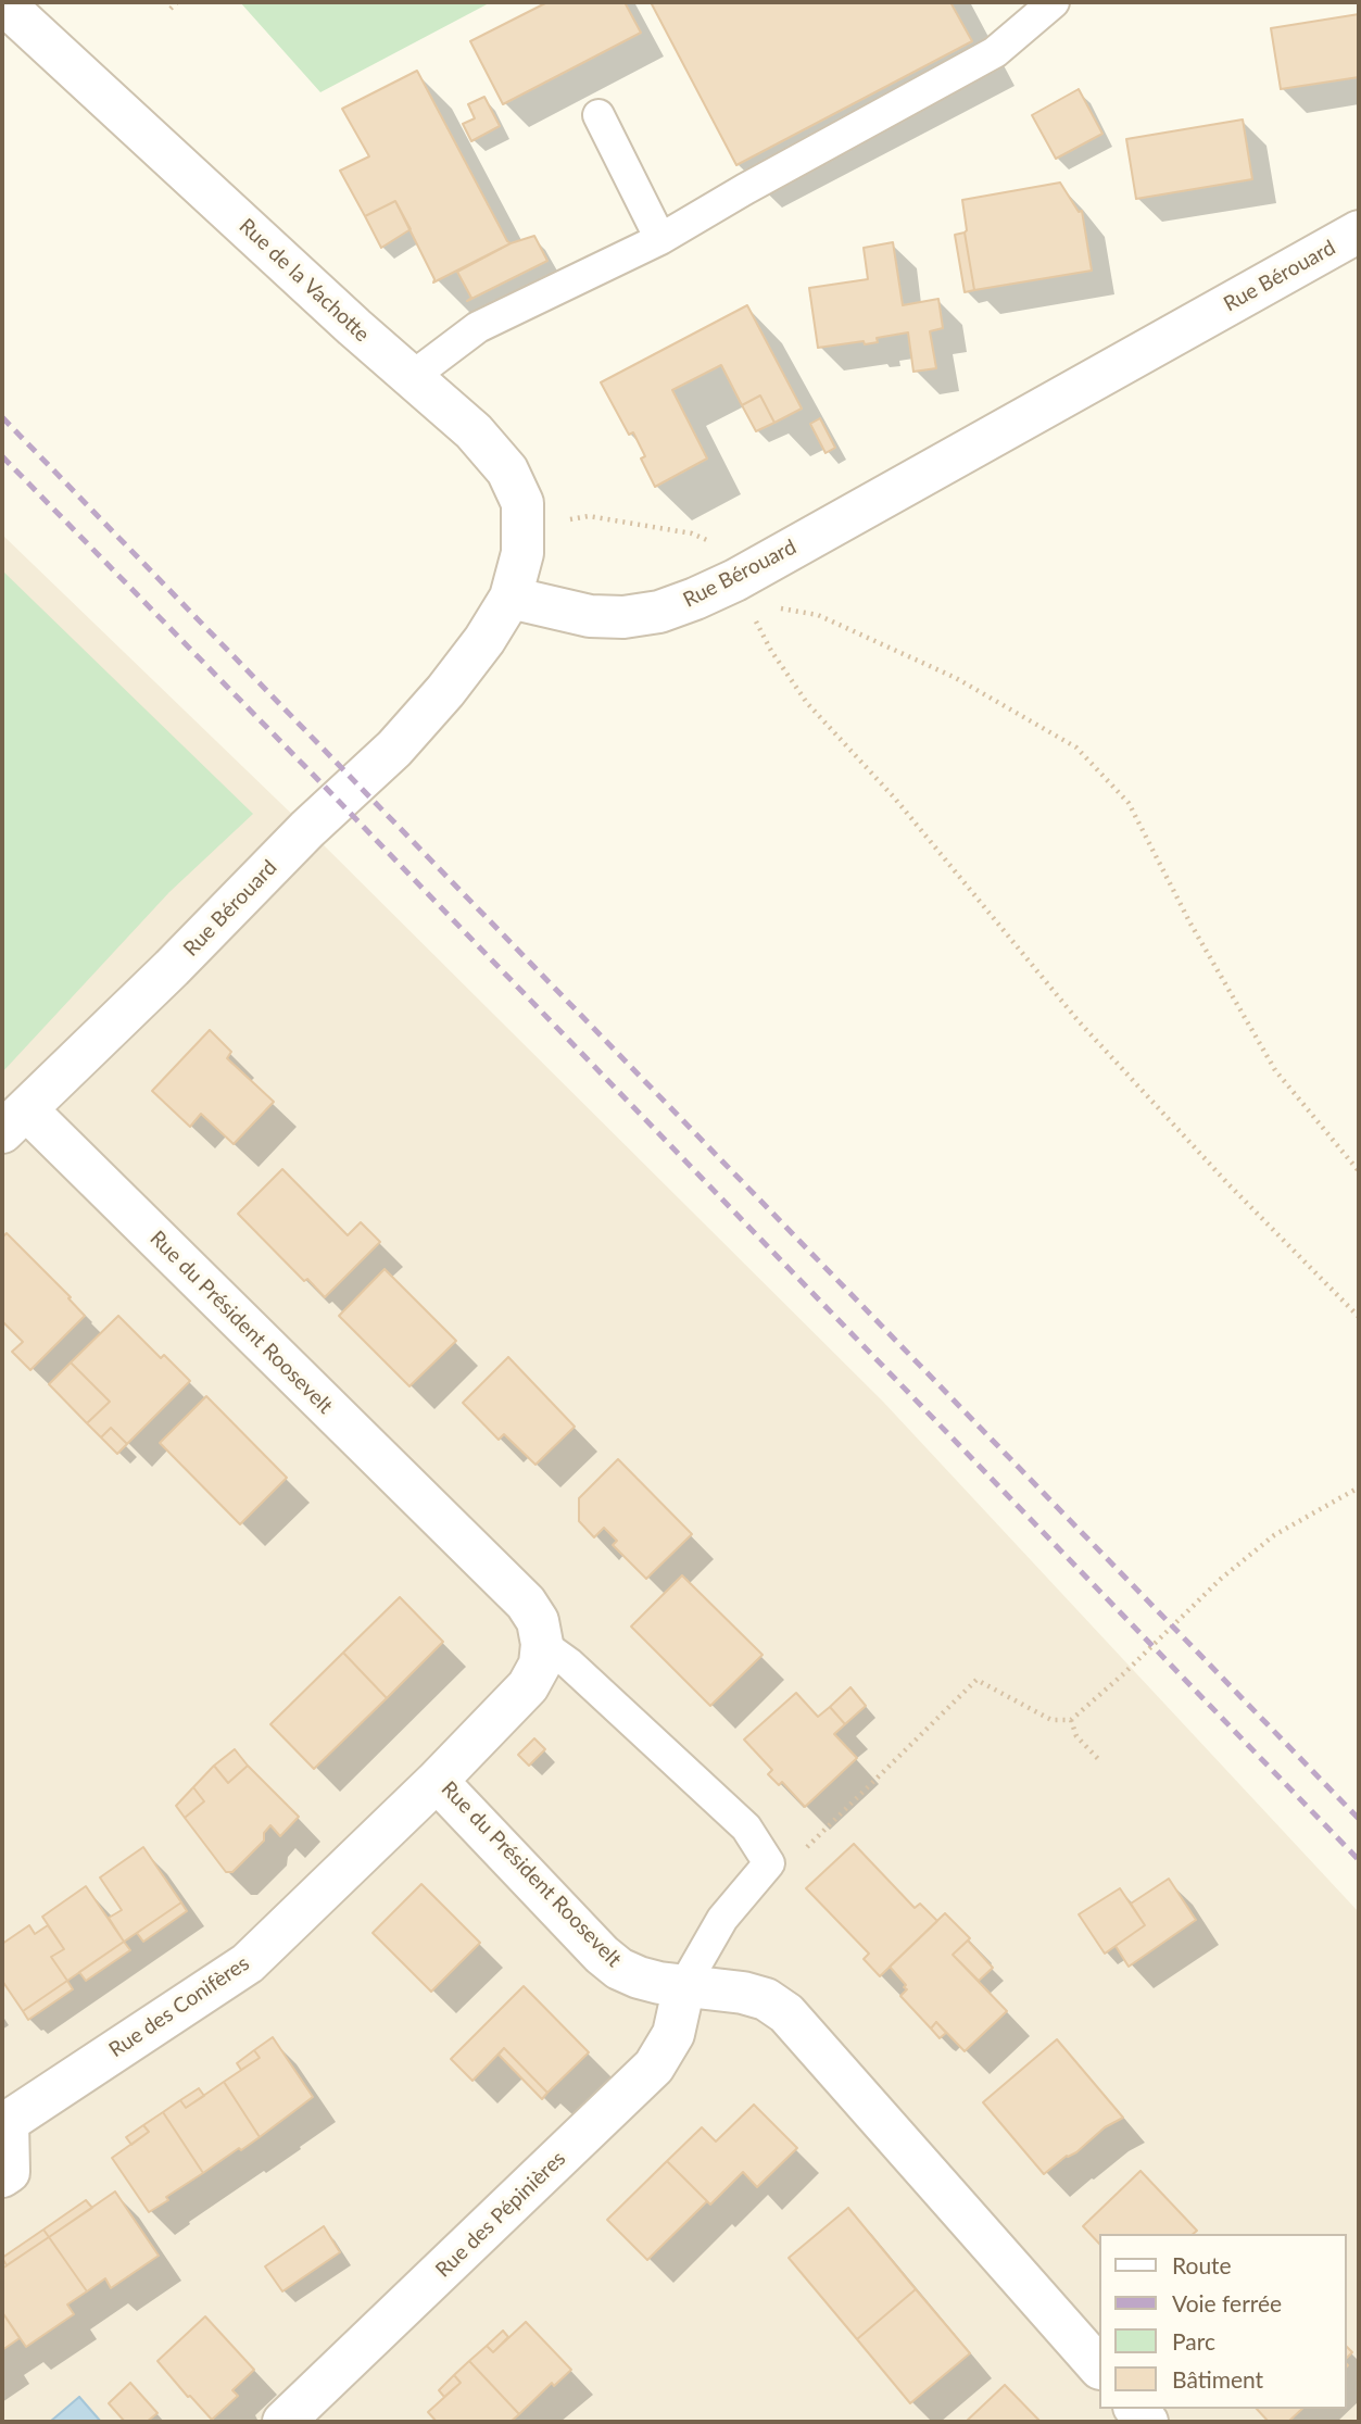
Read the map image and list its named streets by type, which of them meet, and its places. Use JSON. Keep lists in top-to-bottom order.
{
  "streets": {
    "street": [
      "Rue Bérouard",
      "Rue de la Vachotte",
      "Rue du Président Roosevelt",
      "Rue des Conifères",
      "Rue des Pépinières"
    ]
  },
  "crossings": [
    ["Rue Bérouard", "Rue de la Vachotte"],
    ["Rue Bérouard", "Rue du Président Roosevelt"],
    ["Rue du Président Roosevelt", "Rue des Conifères"],
    ["Rue du Président Roosevelt", "Rue des Pépinières"]
  ],
  "legend": [
    "Route",
    "Voie ferrée",
    "Parc",
    "Bâtiment"
  ]
}
